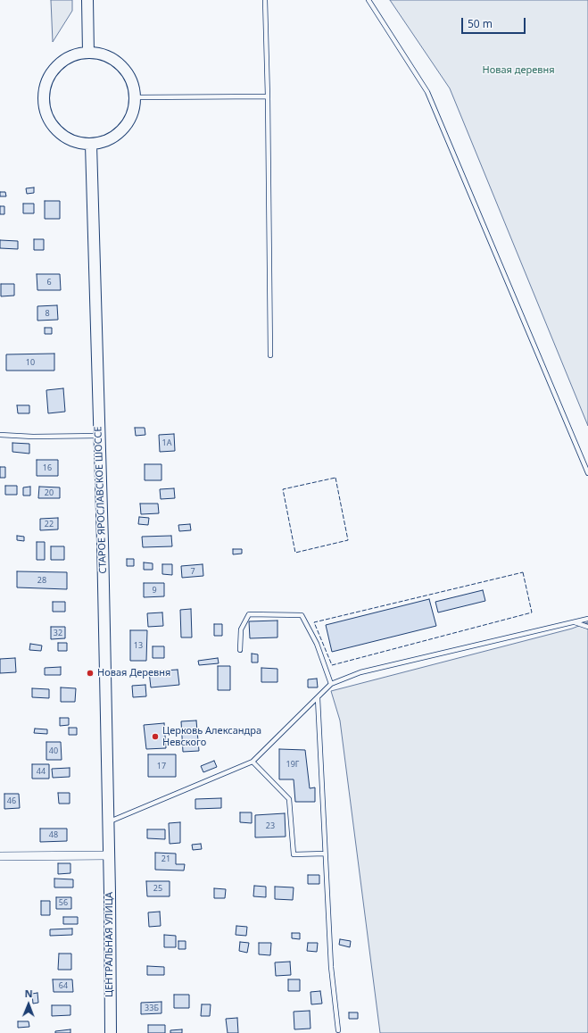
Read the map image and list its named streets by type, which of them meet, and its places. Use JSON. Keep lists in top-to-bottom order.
{
  "streets": {
    "main road": ["СТАРОЕ ЯРОСЛАВСКОЕ ШОССЕ", "ЦЕНТРАЛЬНАЯ УЛИЦА"]
  },
  "crossings": [
    ["СТАРОЕ ЯРОСЛАВСКОЕ ШОССЕ", "ЦЕНТРАЛЬНАЯ УЛИЦА"]
  ],
  "parks": ["Новая деревня"],
  "places": ["Новая Деревня", "Церковь Александра Невского"],
  "house_numbers": [
    "6",
    "8",
    "10",
    "1А",
    "16",
    "20",
    "22",
    "7",
    "28",
    "9",
    "32",
    "13",
    "40",
    "19Г",
    "17",
    "44",
    "46",
    "23",
    "48",
    "21",
    "25",
    "56",
    "64",
    "33Б"
  ],
  "scale_bar": "50 m",
  "north": "top"
}
